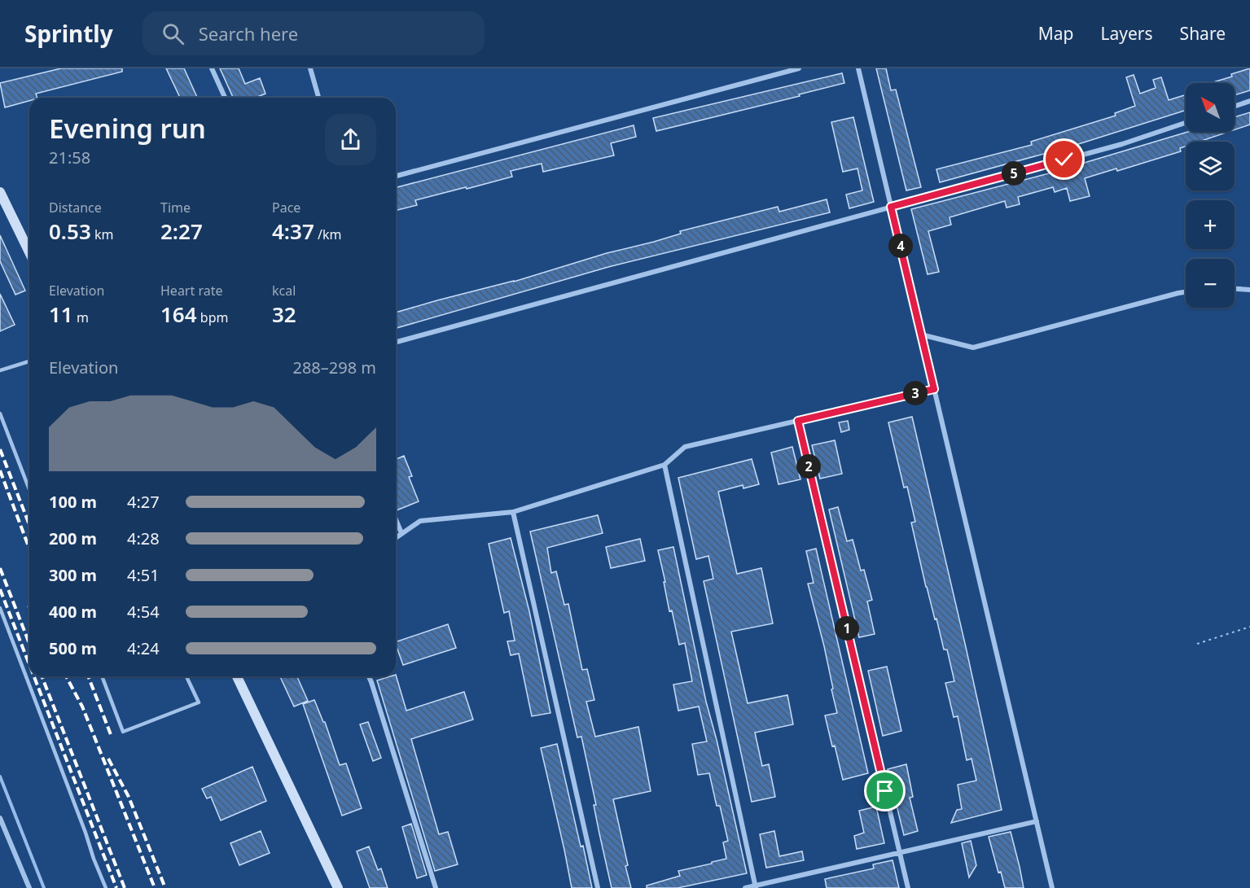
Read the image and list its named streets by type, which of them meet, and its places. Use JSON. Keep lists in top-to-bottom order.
{
  "north": "top left",
  "page": {
    "header": "Sprintly",
    "search": "Search here",
    "nav": ["Map", "Layers", "Share"],
    "map_buttons": ["+", "−"],
    "heading": ["Evening run", "21:58"],
    "pins": [
      "5",
      "4",
      "3",
      "2",
      "1"
    ],
    "stats": [
      ["Distance", "0.53 km"],
      ["Time", "2:27"],
      ["Pace", "4:37 /km"],
      ["Elevation", "11 m"],
      ["Heart rate", "164 bpm"],
      ["kcal", "32"]
    ],
    "chart": ["Elevation", "288–298 m"],
    "list": [
      {
        "name": "100 m",
        "note": "4:27"
      },
      {
        "name": "200 m",
        "note": "4:28"
      },
      {
        "name": "300 m",
        "note": "4:51"
      },
      {
        "name": "400 m",
        "note": "4:54"
      },
      {
        "name": "500 m",
        "note": "4:24"
      }
    ]
  }
}
